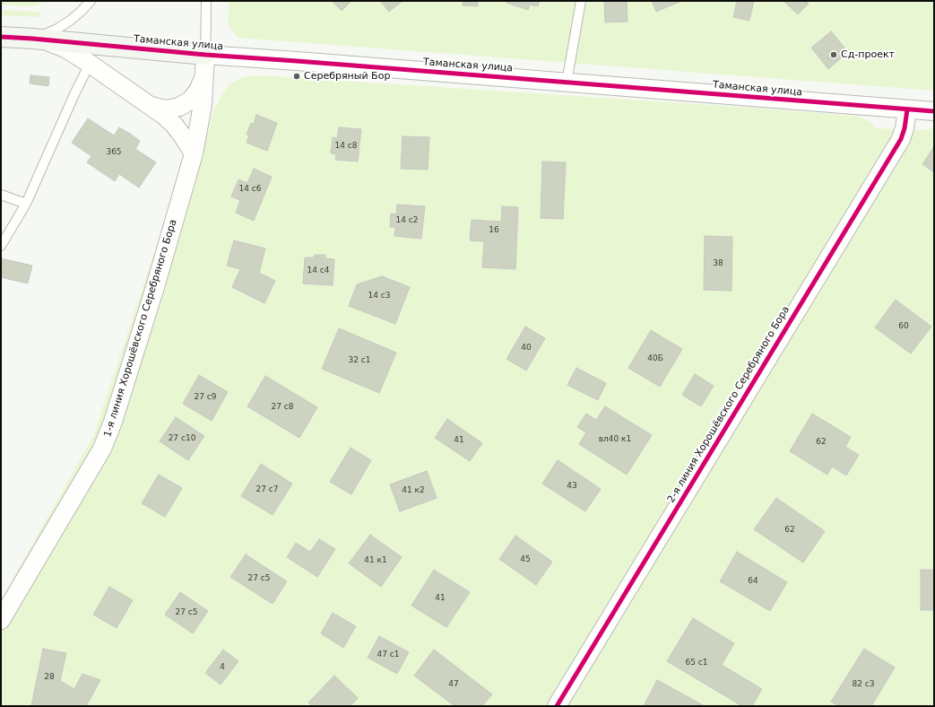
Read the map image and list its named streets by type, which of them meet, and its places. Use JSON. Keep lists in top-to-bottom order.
{
  "streets": {
    "street": ["Таманская улица", "1-я линия Хорошёвского Серебряного Бора", "2-я линия Хорошёвского Серебряного Бора"]
  },
  "crossings": [
    ["Таманская улица", "1-я линия Хорошёвского Серебряного Бора"],
    ["Таманская улица", "2-я линия Хорошёвского Серебряного Бора"]
  ],
  "places": ["Сд-проект", "Серебряный Бор"],
  "house_numbers": [
    "14 с8",
    "365",
    "14 с6",
    "14 с2",
    "16",
    "38",
    "14 с4",
    "14 с3",
    "60",
    "40",
    "40Б",
    "32 с1",
    "27 с9",
    "27 с8",
    "27 с10",
    "вл40 к1",
    "41",
    "62",
    "43",
    "27 с7",
    "41 к2",
    "62",
    "45",
    "41 к1",
    "27 с5",
    "64",
    "41",
    "27 с5",
    "47 с1",
    "65 с1",
    "4",
    "28",
    "47",
    "82 с3"
  ]
}
